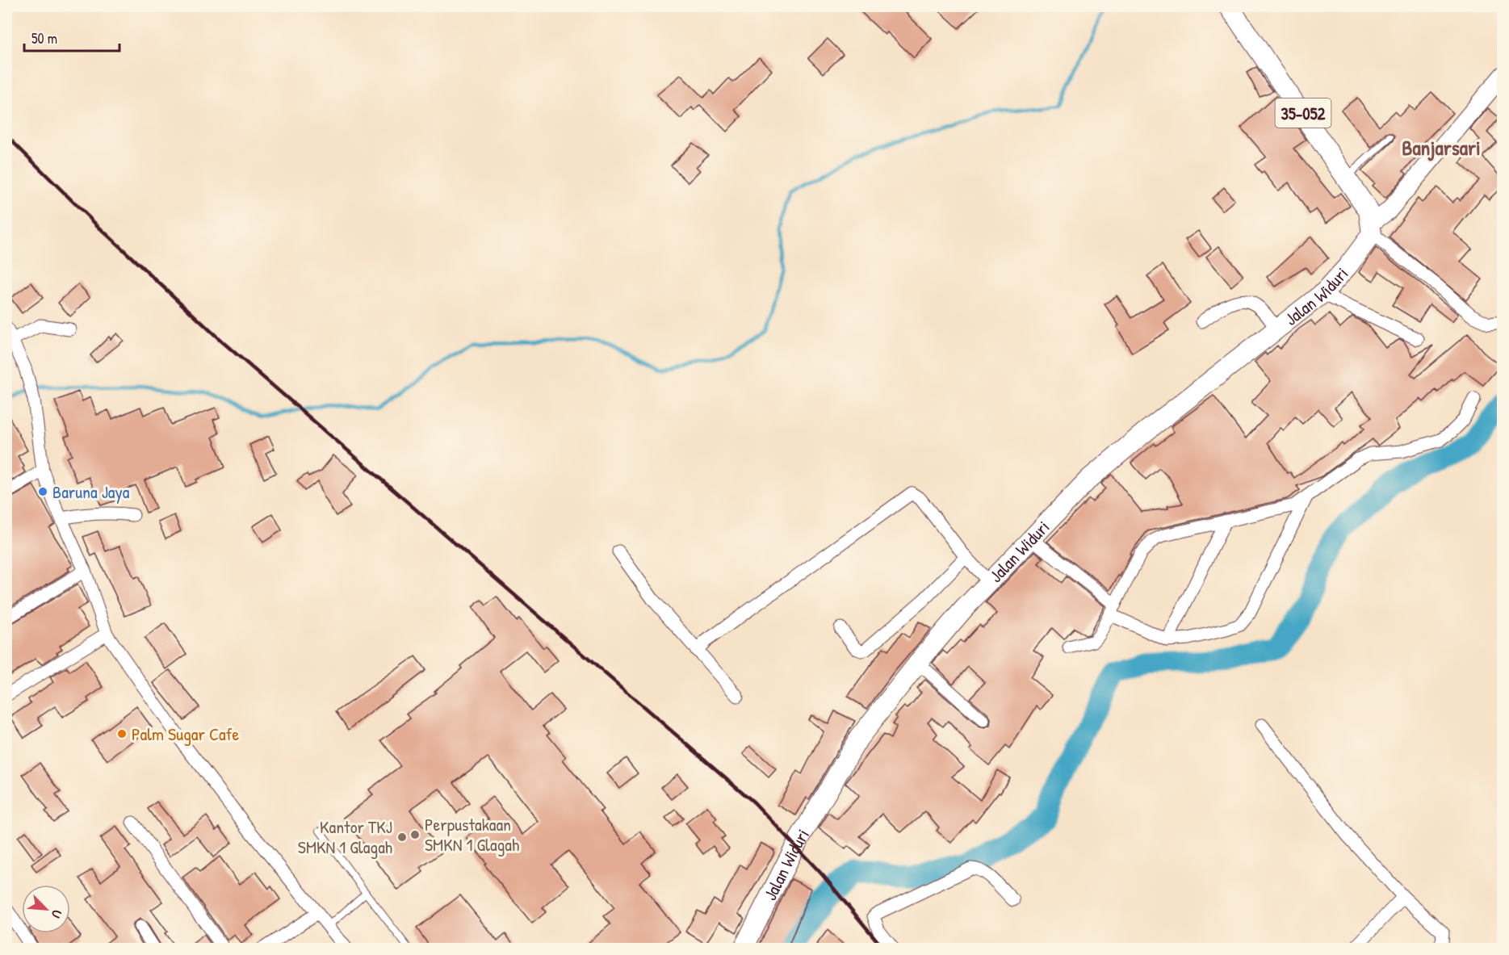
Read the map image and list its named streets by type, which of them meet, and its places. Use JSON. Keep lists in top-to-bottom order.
{
  "streets": {
    "main road": ["35-052", "Jalan Widuri"]
  },
  "crossings": [
    ["35-052", "Jalan Widuri"]
  ],
  "districts": ["Banjarsari"],
  "places": [
    "Baruna Jaya",
    "Palm Sugar Cafe",
    "Perpustakaan SMKN 1 Glagah",
    "Kantor TKJ SMKN 1 Glagah"
  ],
  "scale_bar": "50 m",
  "north": "bottom right"
}
